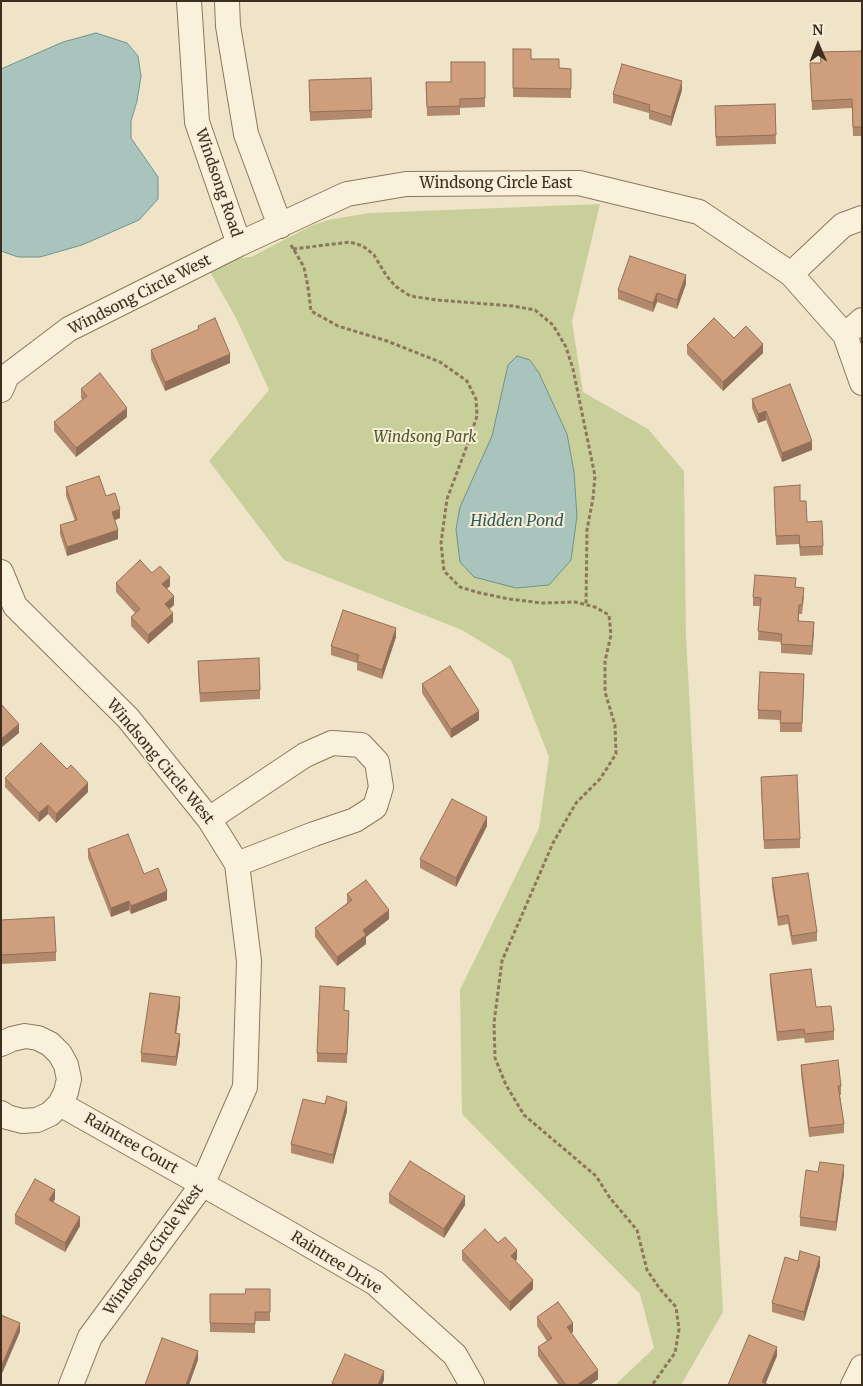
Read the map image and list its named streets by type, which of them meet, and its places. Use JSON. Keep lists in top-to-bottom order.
{
  "streets": {
    "street": [
      "Windsong Road",
      "Windsong Circle East",
      "Windsong Circle West",
      "Raintree Court",
      "Raintree Drive"
    ]
  },
  "crossings": [
    ["Windsong Road", "Windsong Circle East"],
    ["Windsong Road", "Windsong Circle West"],
    ["Windsong Circle East", "Windsong Circle West"],
    ["Windsong Circle West", "Raintree Court"],
    ["Windsong Circle West", "Raintree Drive"],
    ["Raintree Court", "Raintree Drive"]
  ],
  "water": ["Hidden Pond"],
  "parks": ["Windsong Park"],
  "north": "top"
}
